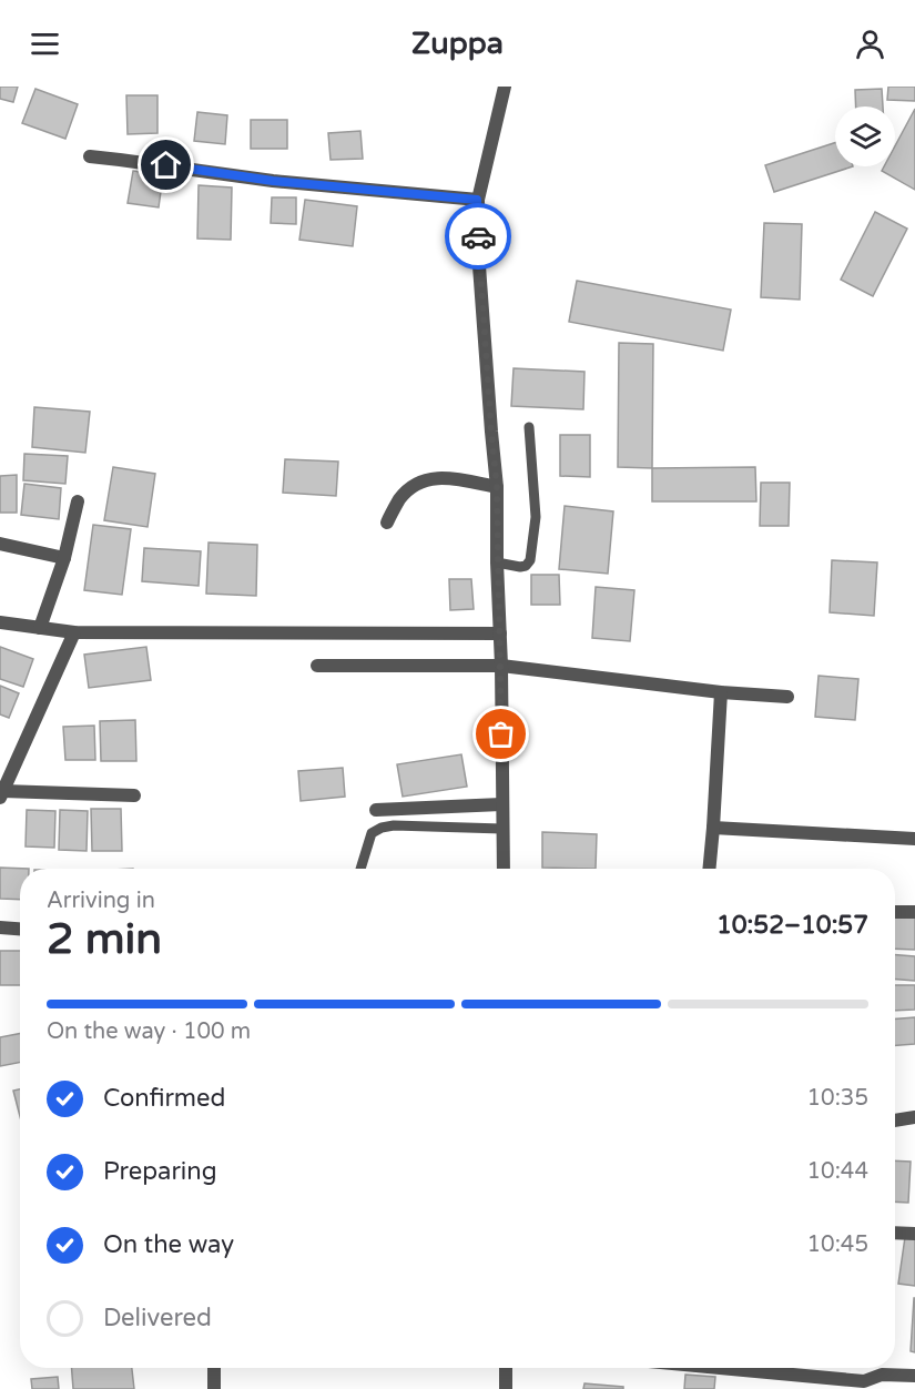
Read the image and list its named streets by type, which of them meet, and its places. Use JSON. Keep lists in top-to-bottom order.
{
  "page": {
    "header": "Zuppa",
    "heading": ["2 min", "Arriving in", "10:52–10:57"],
    "bar": "On the way · 100 m",
    "list": [
      ["Confirmed", "10:35"],
      ["Preparing", "10:44"],
      ["On the way", "10:45"],
      "Delivered"
    ]
  }
}
